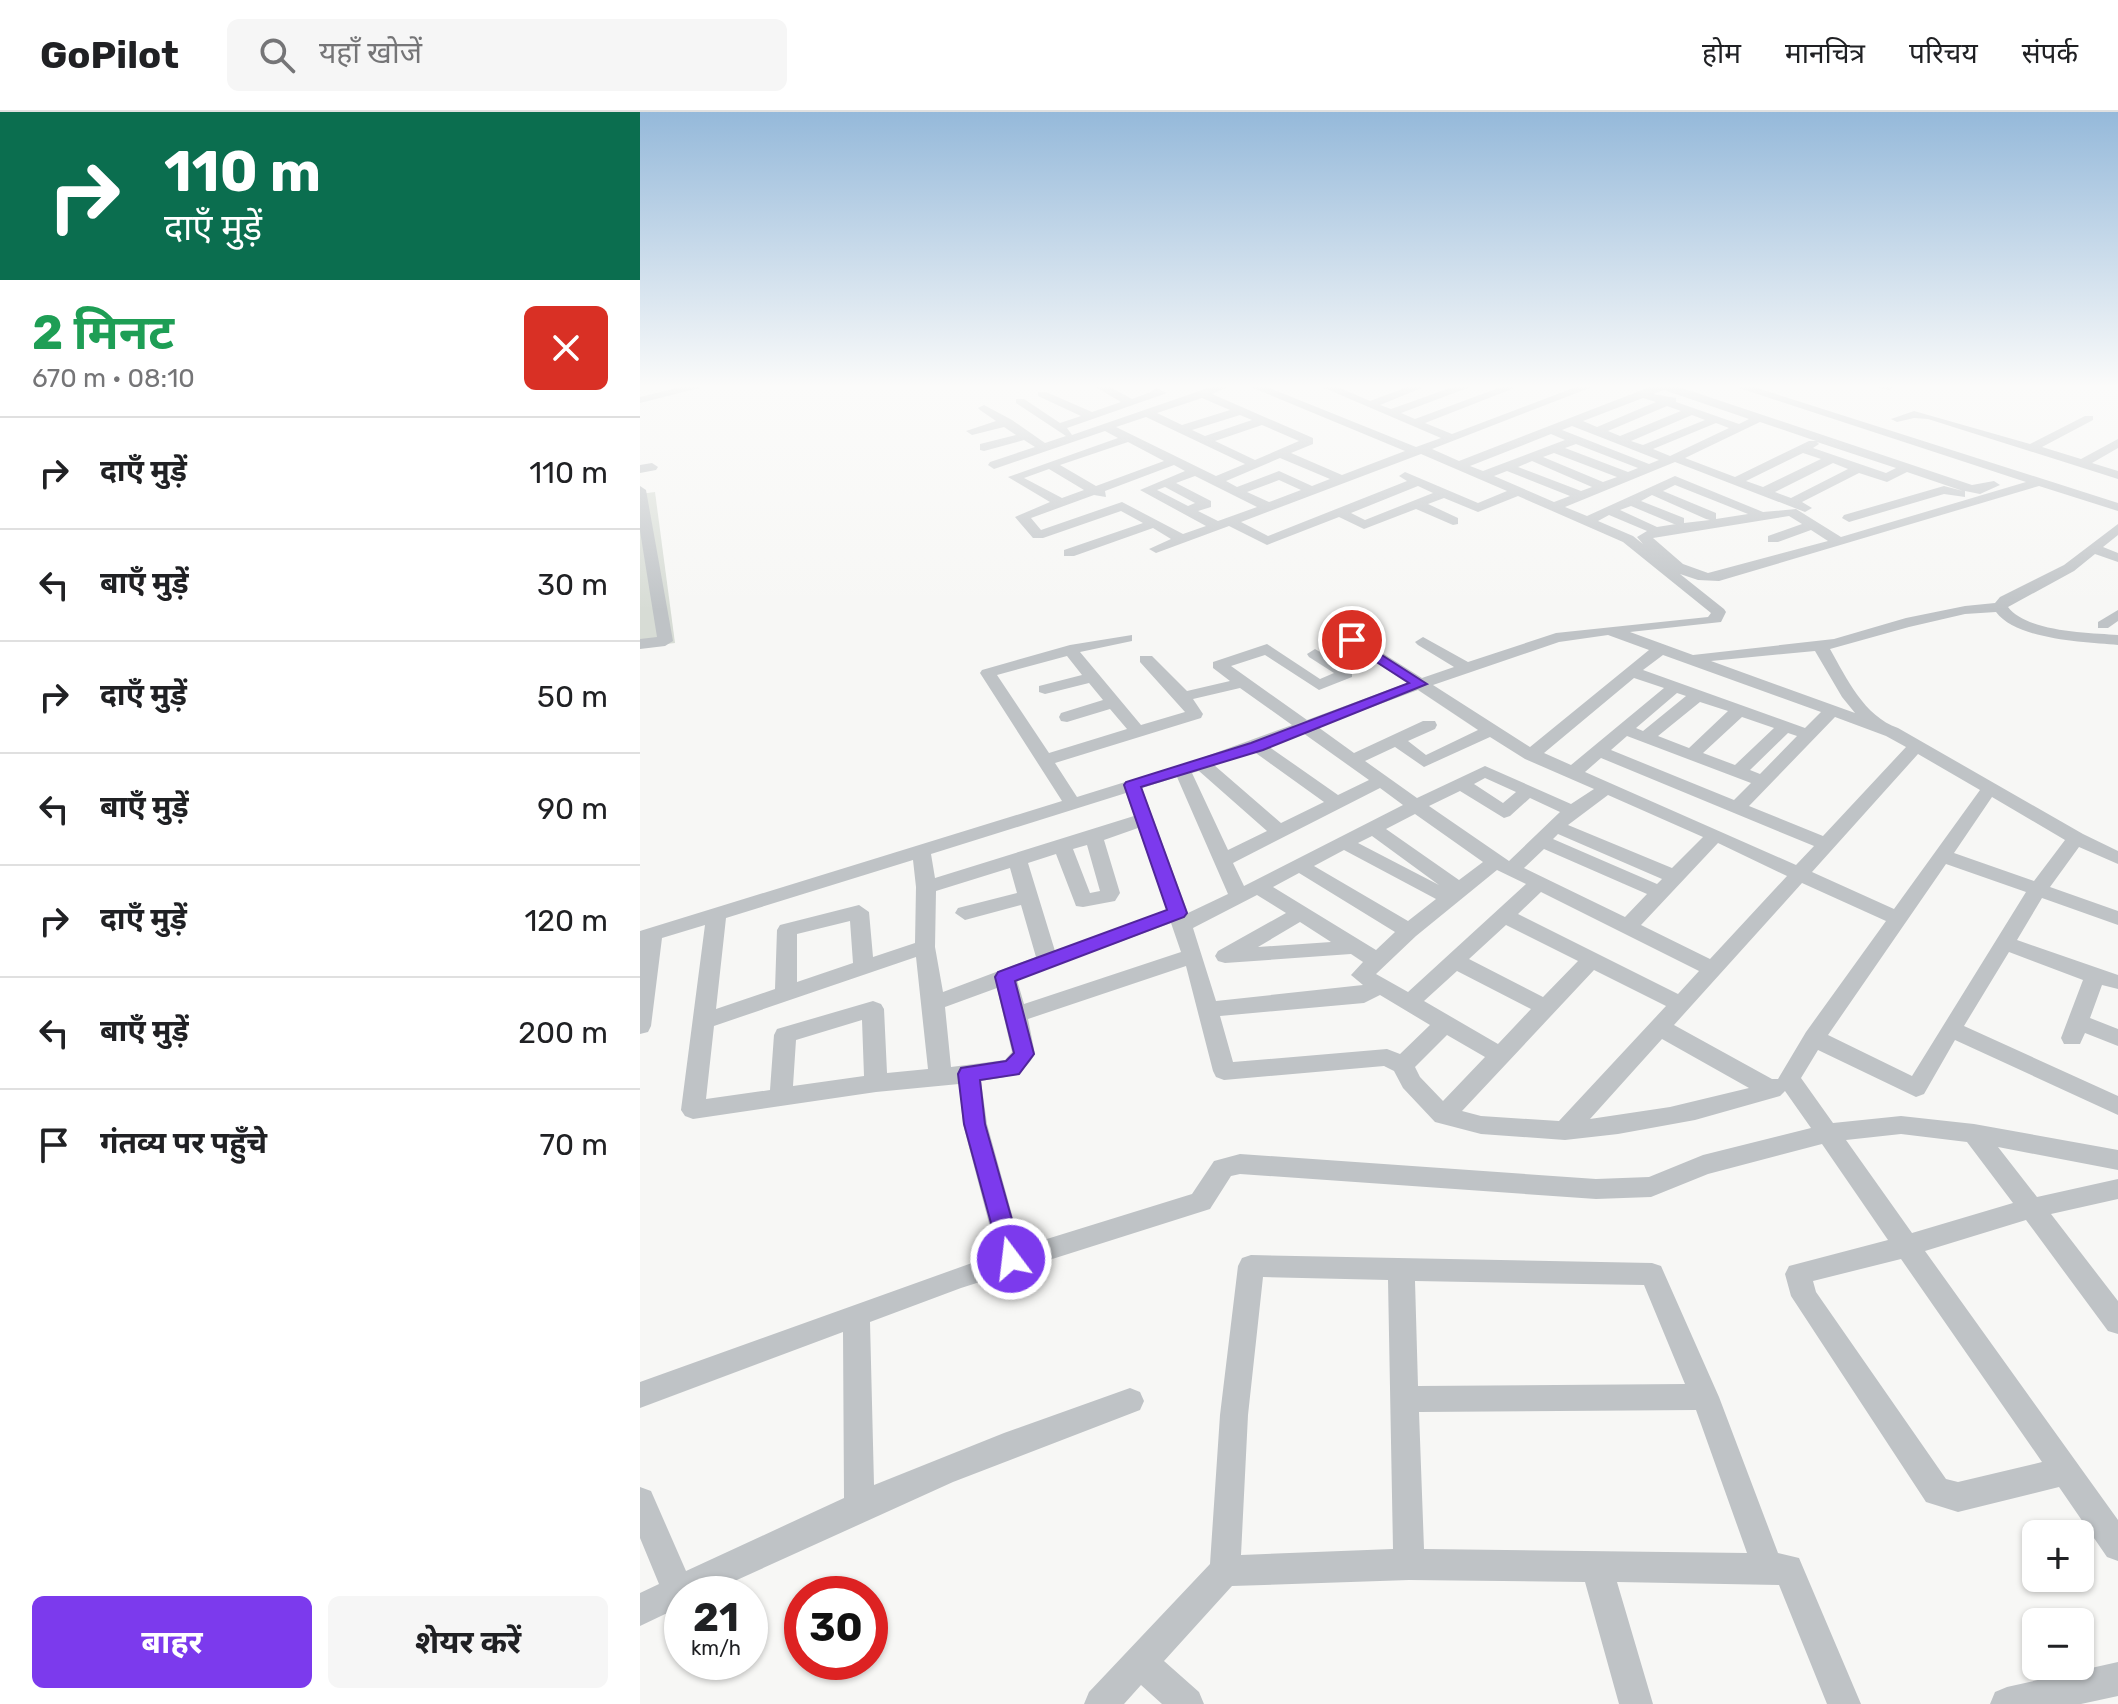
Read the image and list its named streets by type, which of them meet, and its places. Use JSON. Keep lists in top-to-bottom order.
{
  "page": {
    "header": "GoPilot",
    "search": "यहाँ खोजें",
    "nav": [
      "होम",
      "मानचित्र",
      "परिचय",
      "संपर्क"
    ],
    "turn": ["110 m", "दाएँ मुड़ें"],
    "heading": ["2 मिनट", "670 m · 08:10"],
    "list": [
      {
        "name": "दाएँ मुड़ें",
        "value": "110 m"
      },
      {
        "name": "बाएँ मुड़ें",
        "value": "30 m"
      },
      {
        "name": "दाएँ मुड़ें",
        "value": "50 m"
      },
      {
        "name": "बाएँ मुड़ें",
        "value": "90 m"
      },
      {
        "name": "दाएँ मुड़ें",
        "value": "120 m"
      },
      {
        "name": "बाएँ मुड़ें",
        "value": "200 m"
      },
      {
        "name": "गंतव्य पर पहुँचे",
        "value": "70 m"
      }
    ],
    "map_buttons": ["+", "−"],
    "speed": "21 km/h",
    "limit": "30",
    "buttons": ["बाहर", "शेयर करें"]
  }
}
